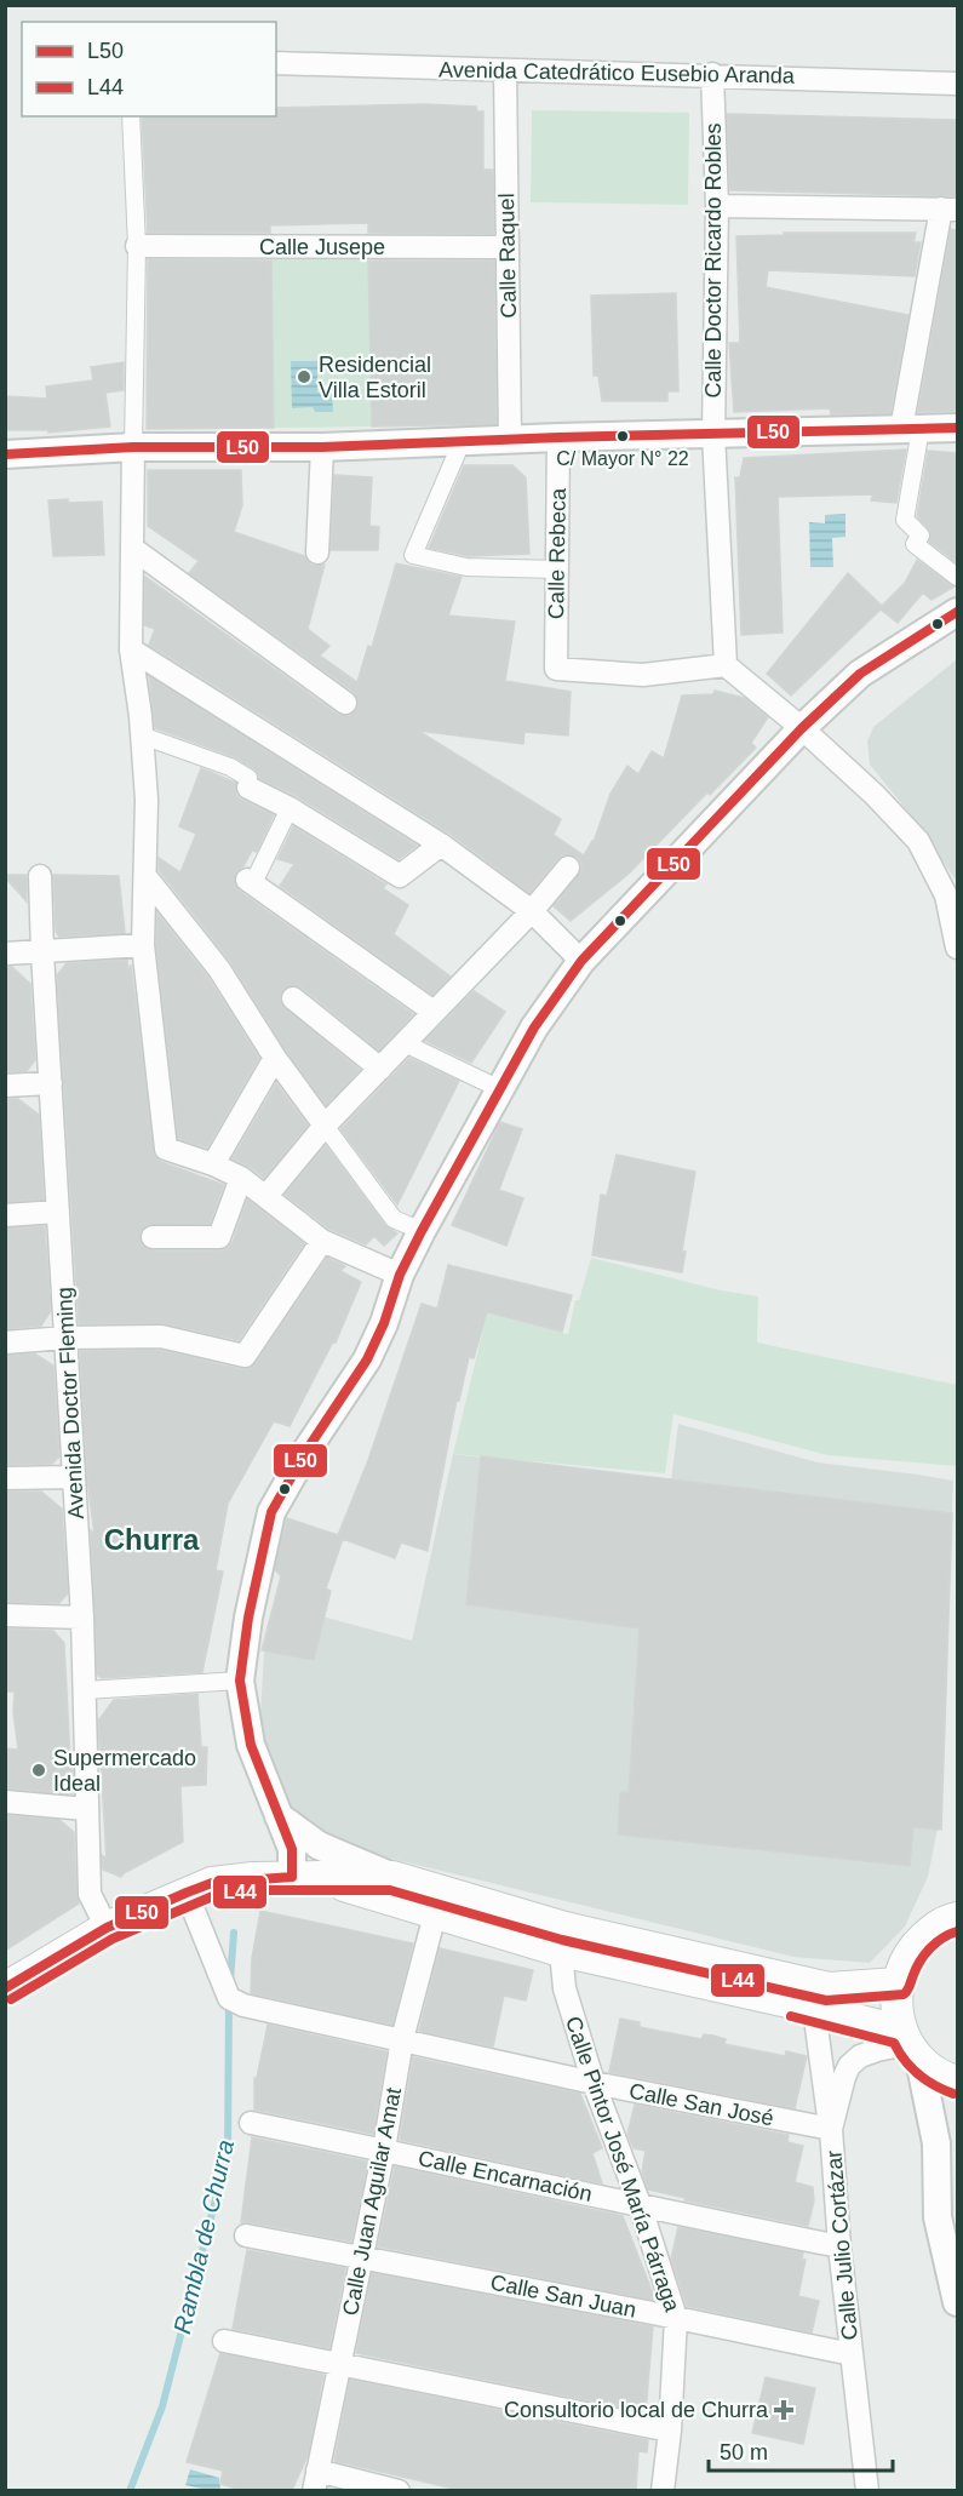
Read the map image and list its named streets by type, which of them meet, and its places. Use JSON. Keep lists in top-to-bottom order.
{
  "streets": {
    "street": [
      "Avenida Catedrático Eusebio Aranda",
      "Calle Jusepe",
      "Calle Raquel",
      "Calle Doctor Ricardo Robles",
      "Calle Rebeca",
      "Avenida Doctor Fleming",
      "Calle San José",
      "Calle Pintor José María Párraga",
      "Calle Encarnación",
      "Calle Juan Aguilar Amat",
      "Calle Julio Cortázar",
      "Calle San Juan"
    ]
  },
  "crossings": [
    ["Avenida Catedrático Eusebio Aranda", "Calle Raquel"],
    ["Avenida Catedrático Eusebio Aranda", "Calle Doctor Ricardo Robles"],
    ["Calle Jusepe", "Calle Raquel"],
    ["Calle Doctor Ricardo Robles", "Calle Rebeca"],
    ["Calle San José", "Calle Pintor José María Párraga"],
    ["Calle San José", "Calle Juan Aguilar Amat"],
    ["Calle San José", "Calle Julio Cortázar"],
    ["Calle Pintor José María Párraga", "Calle Encarnación"],
    ["Calle Pintor José María Párraga", "Calle San Juan"],
    ["Calle Encarnación", "Calle Juan Aguilar Amat"],
    ["Calle Encarnación", "Calle Julio Cortázar"],
    ["Calle Juan Aguilar Amat", "Calle San Juan"],
    ["Calle Julio Cortázar", "Calle San Juan"]
  ],
  "districts": ["Churra"],
  "water": ["Rambla de Churra"],
  "places": {
    "other": ["Residencial Villa Estoril", "C/ Mayor N° 22", "Supermercado Ideal"],
    "health": ["Consultorio local de Churra"]
  },
  "lines": ["transit line L50", "transit line L44"],
  "legend": ["L50", "L44"],
  "scale_bar": "50 m"
}
